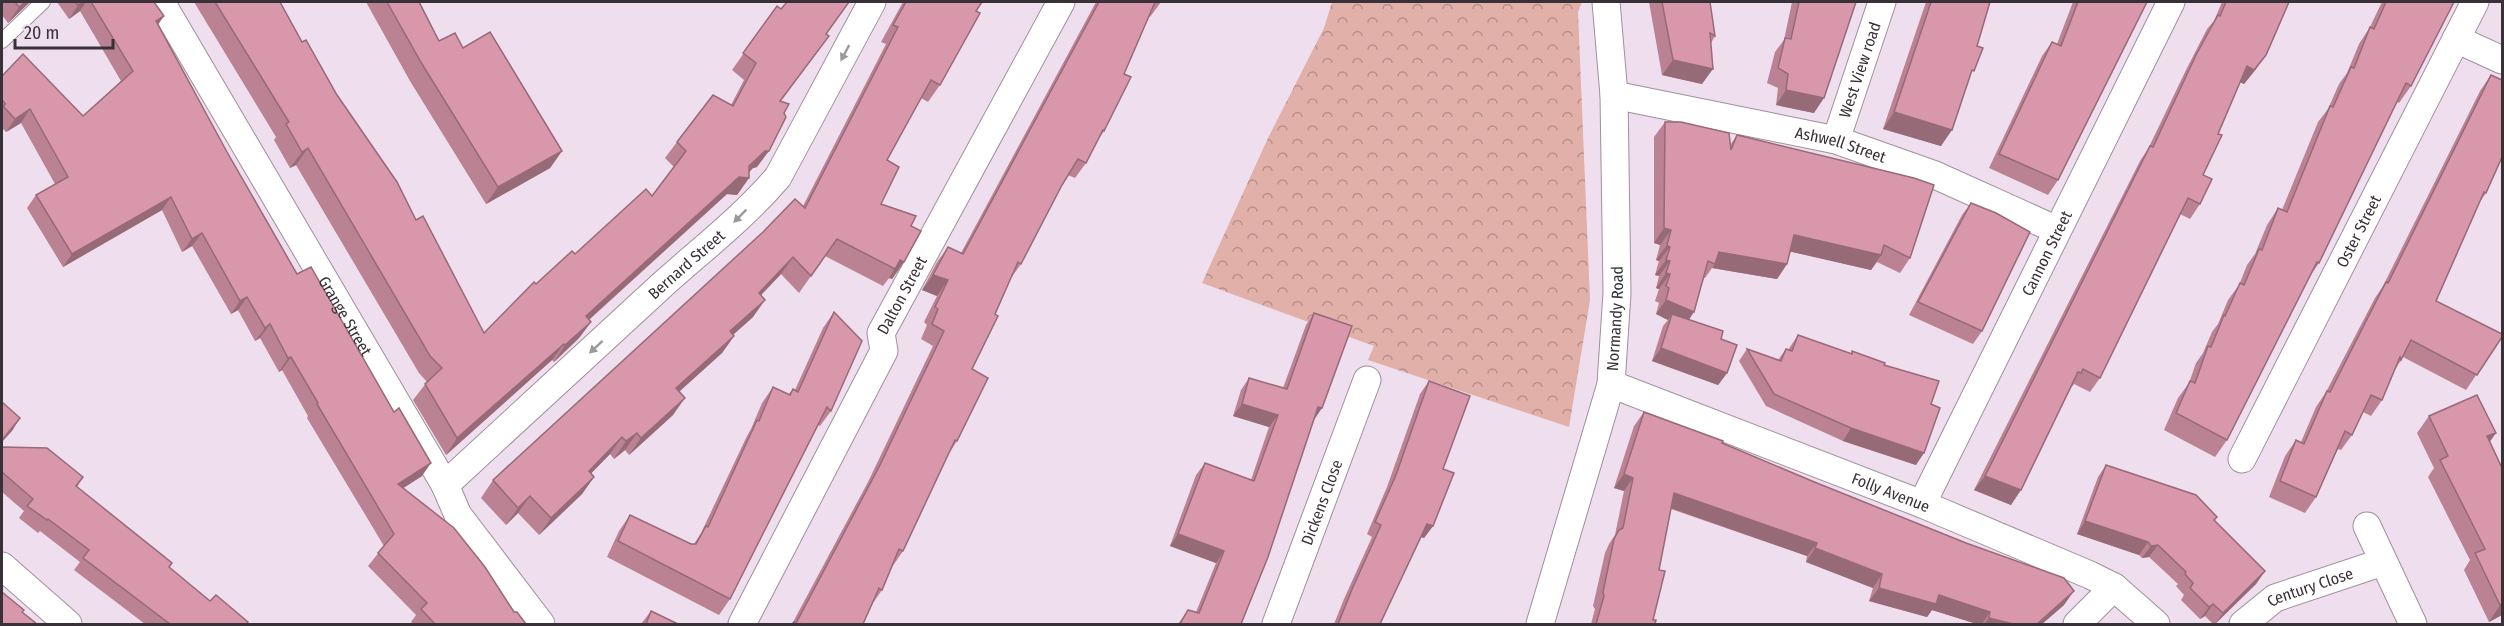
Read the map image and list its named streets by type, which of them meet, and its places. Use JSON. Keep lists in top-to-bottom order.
{
  "streets": {
    "street": [
      "West View road",
      "Ashwell Street",
      "Oster Street",
      "Cannon Street",
      "Bernard Street",
      "Dalton Street",
      "Grange Street",
      "Normandy Road",
      "Folly Avenue",
      "Dickens Close",
      "Century Close"
    ]
  },
  "crossings": [
    ["West View road", "Ashwell Street"],
    ["Ashwell Street", "Cannon Street"],
    ["Ashwell Street", "Normandy Road"],
    ["Cannon Street", "Folly Avenue"],
    ["Bernard Street", "Grange Street"],
    ["Normandy Road", "Folly Avenue"]
  ],
  "one_way": ["Bernard Street"],
  "scale_bar": "20 m"
}
